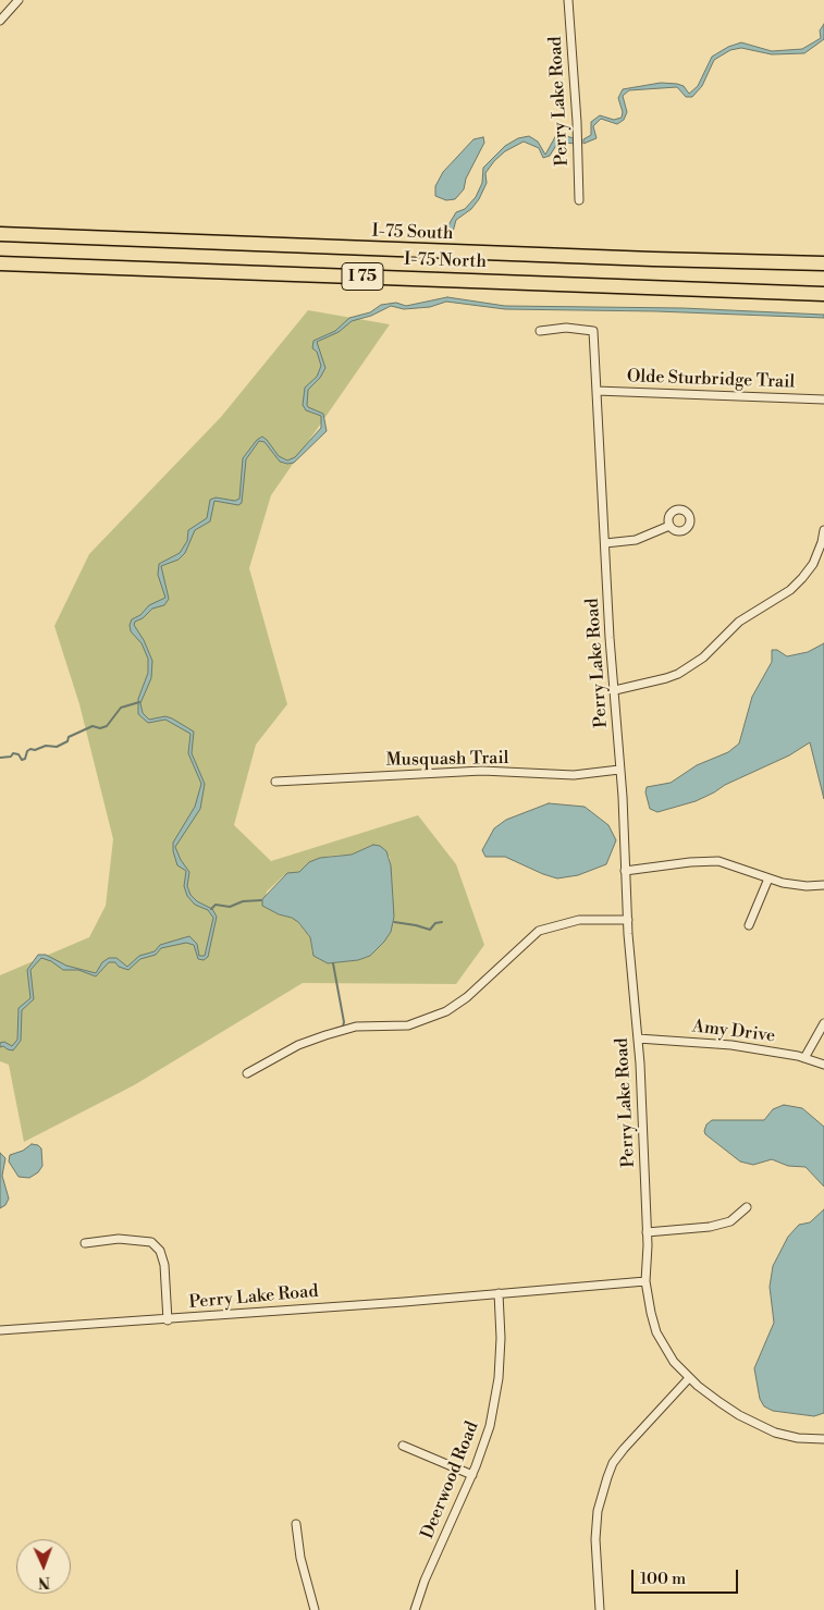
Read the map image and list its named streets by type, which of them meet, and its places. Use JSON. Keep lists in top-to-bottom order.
{
  "streets": {
    "highway": ["I-75 South", "I-75 North", "I 75"],
    "street": [
      "Perry Lake Road",
      "Olde Sturbridge Trail",
      "Musquash Trail",
      "Amy Drive",
      "Deerwood Road"
    ]
  },
  "crossings": [
    ["Perry Lake Road", "Olde Sturbridge Trail"],
    ["Perry Lake Road", "Musquash Trail"],
    ["Perry Lake Road", "Amy Drive"],
    ["Perry Lake Road", "Deerwood Road"]
  ],
  "scale_bar": "100 m",
  "north": "bottom"
}
